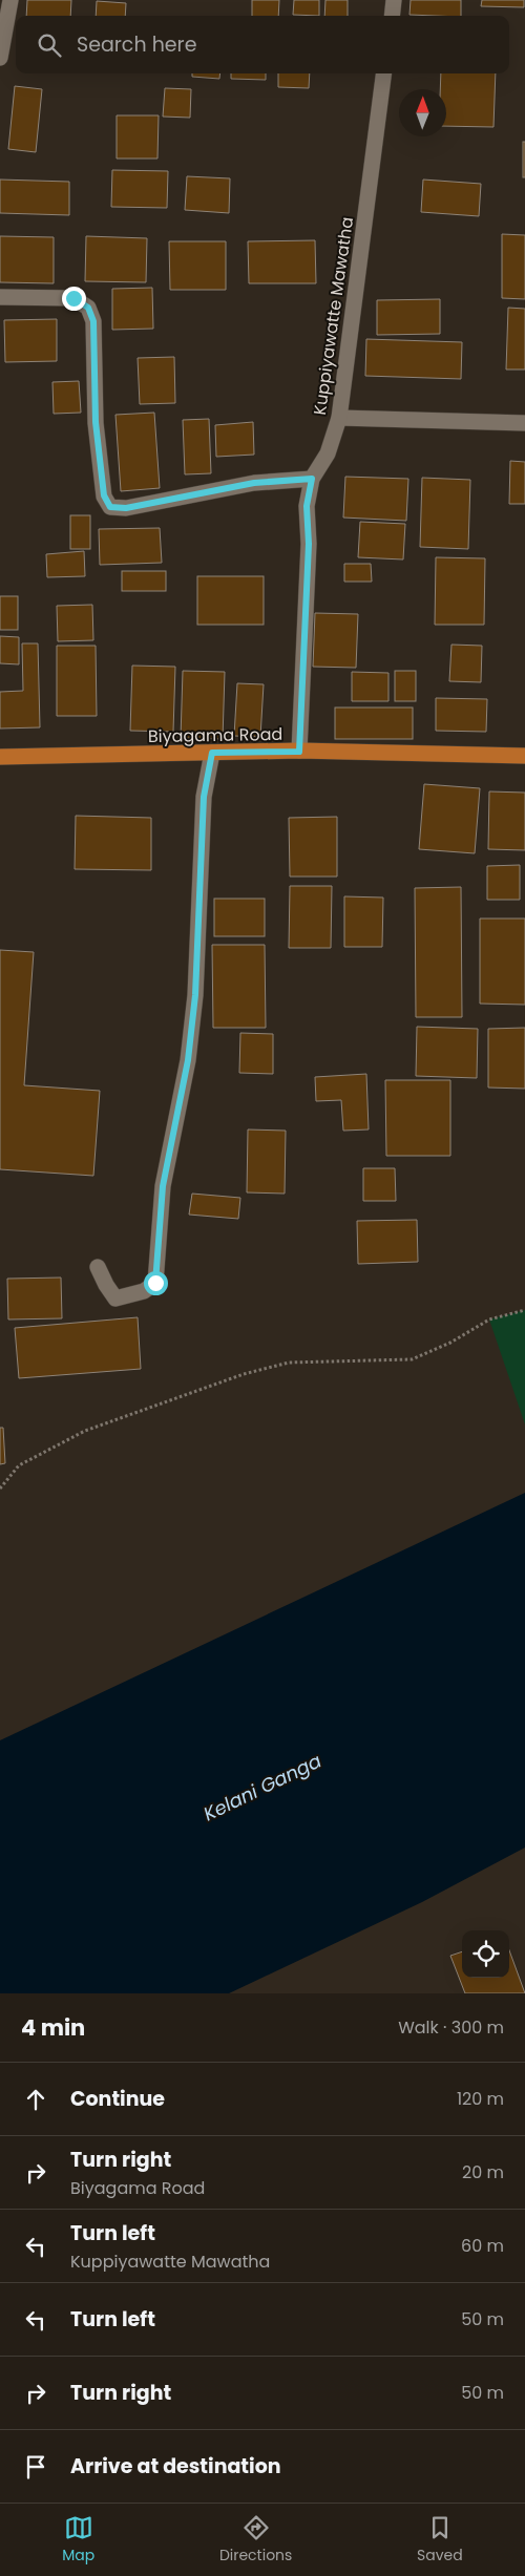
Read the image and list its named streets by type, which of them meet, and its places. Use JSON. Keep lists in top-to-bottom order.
{
  "streets": {
    "main road": ["Biyagama Road"],
    "street": ["Kuppiyawatte Mawatha"]
  },
  "crossings": [
    ["Kuppiyawatte Mawatha", "Biyagama Road"]
  ],
  "water": ["Kelani Ganga"],
  "north": "top",
  "page": {
    "search": "Search here",
    "heading": ["4 min", "Walk · 300 m"],
    "list": [
      ["Continue", "120 m"],
      ["Turn right", "Biyagama Road", "20 m"],
      ["Turn left", "Kuppiyawatte Mawatha", "60 m"],
      ["Turn left", "50 m"],
      ["Turn right", "50 m"],
      "Arrive at destination"
    ],
    "nav": ["Map", "Directions", "Saved"]
  }
}
